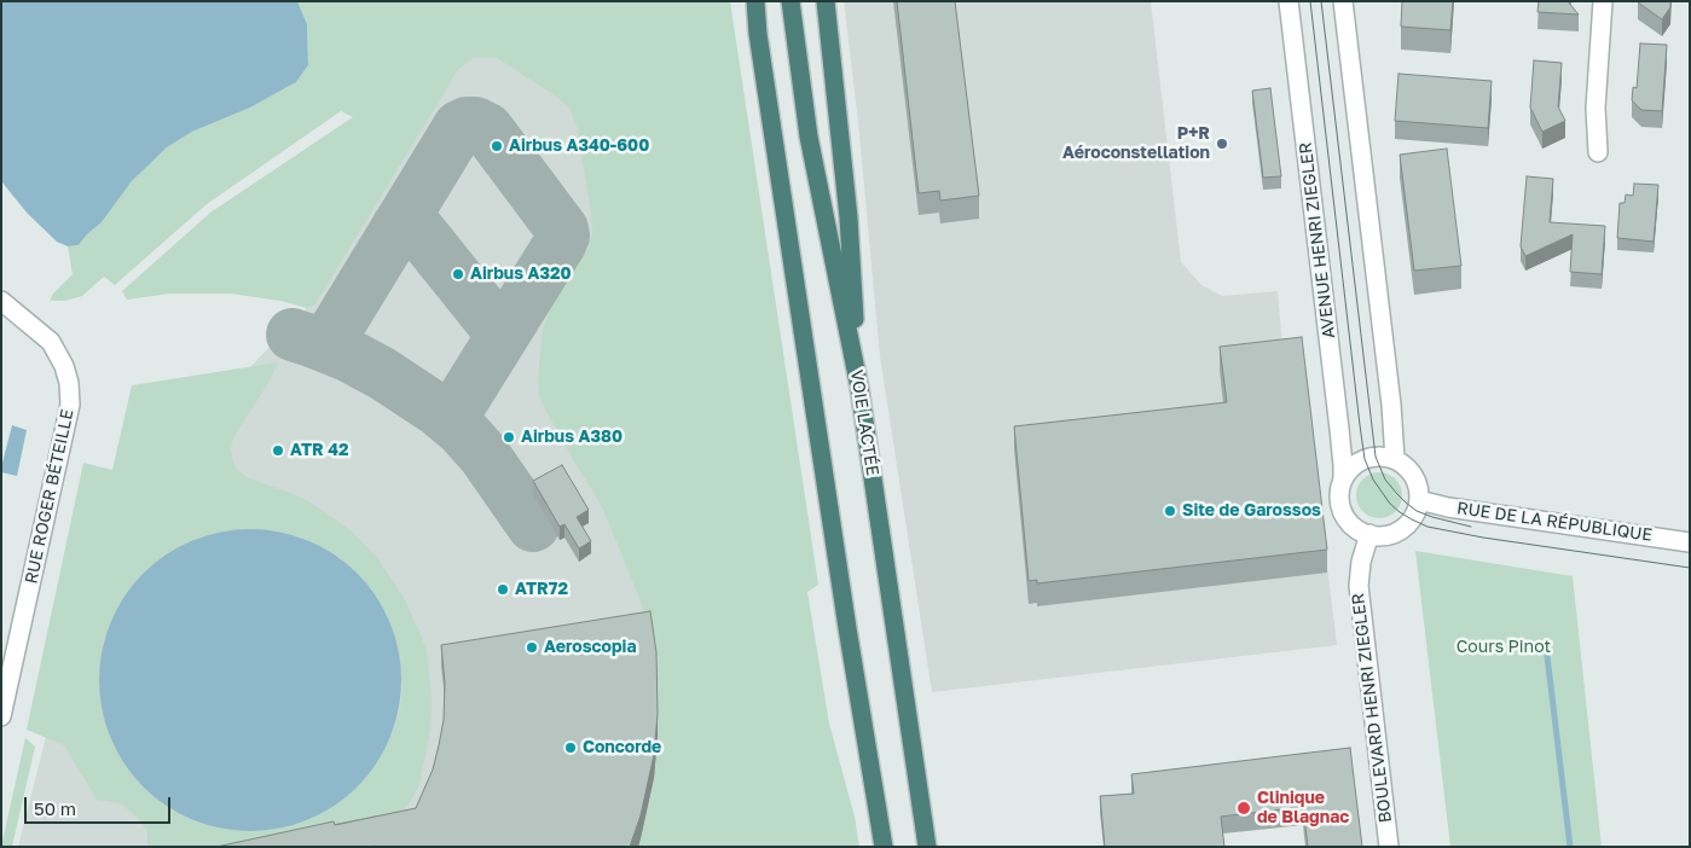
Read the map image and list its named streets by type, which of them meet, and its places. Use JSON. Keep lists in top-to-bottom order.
{
  "streets": {
    "highway": ["VOIE LACTÉE"],
    "street": [
      "AVENUE HENRI ZIEGLER",
      "RUE ROGER BÉTEILLE",
      "RUE DE LA RÉPUBLIQUE",
      "BOULEVARD HENRI ZIEGLER"
    ]
  },
  "crossings": [
    ["AVENUE HENRI ZIEGLER", "RUE DE LA RÉPUBLIQUE"],
    ["AVENUE HENRI ZIEGLER", "BOULEVARD HENRI ZIEGLER"],
    ["RUE DE LA RÉPUBLIQUE", "BOULEVARD HENRI ZIEGLER"]
  ],
  "parks": ["Cours Pinot"],
  "places": [
    "P+R Aéroconstellation",
    "Airbus A340-600",
    "Airbus A320",
    "Airbus A380",
    "ATR 42",
    "Site de Garossos",
    "ATR72",
    "Aeroscopia",
    "Concorde",
    "Clinique de Blagnac"
  ],
  "scale_bar": "50 m"
}
